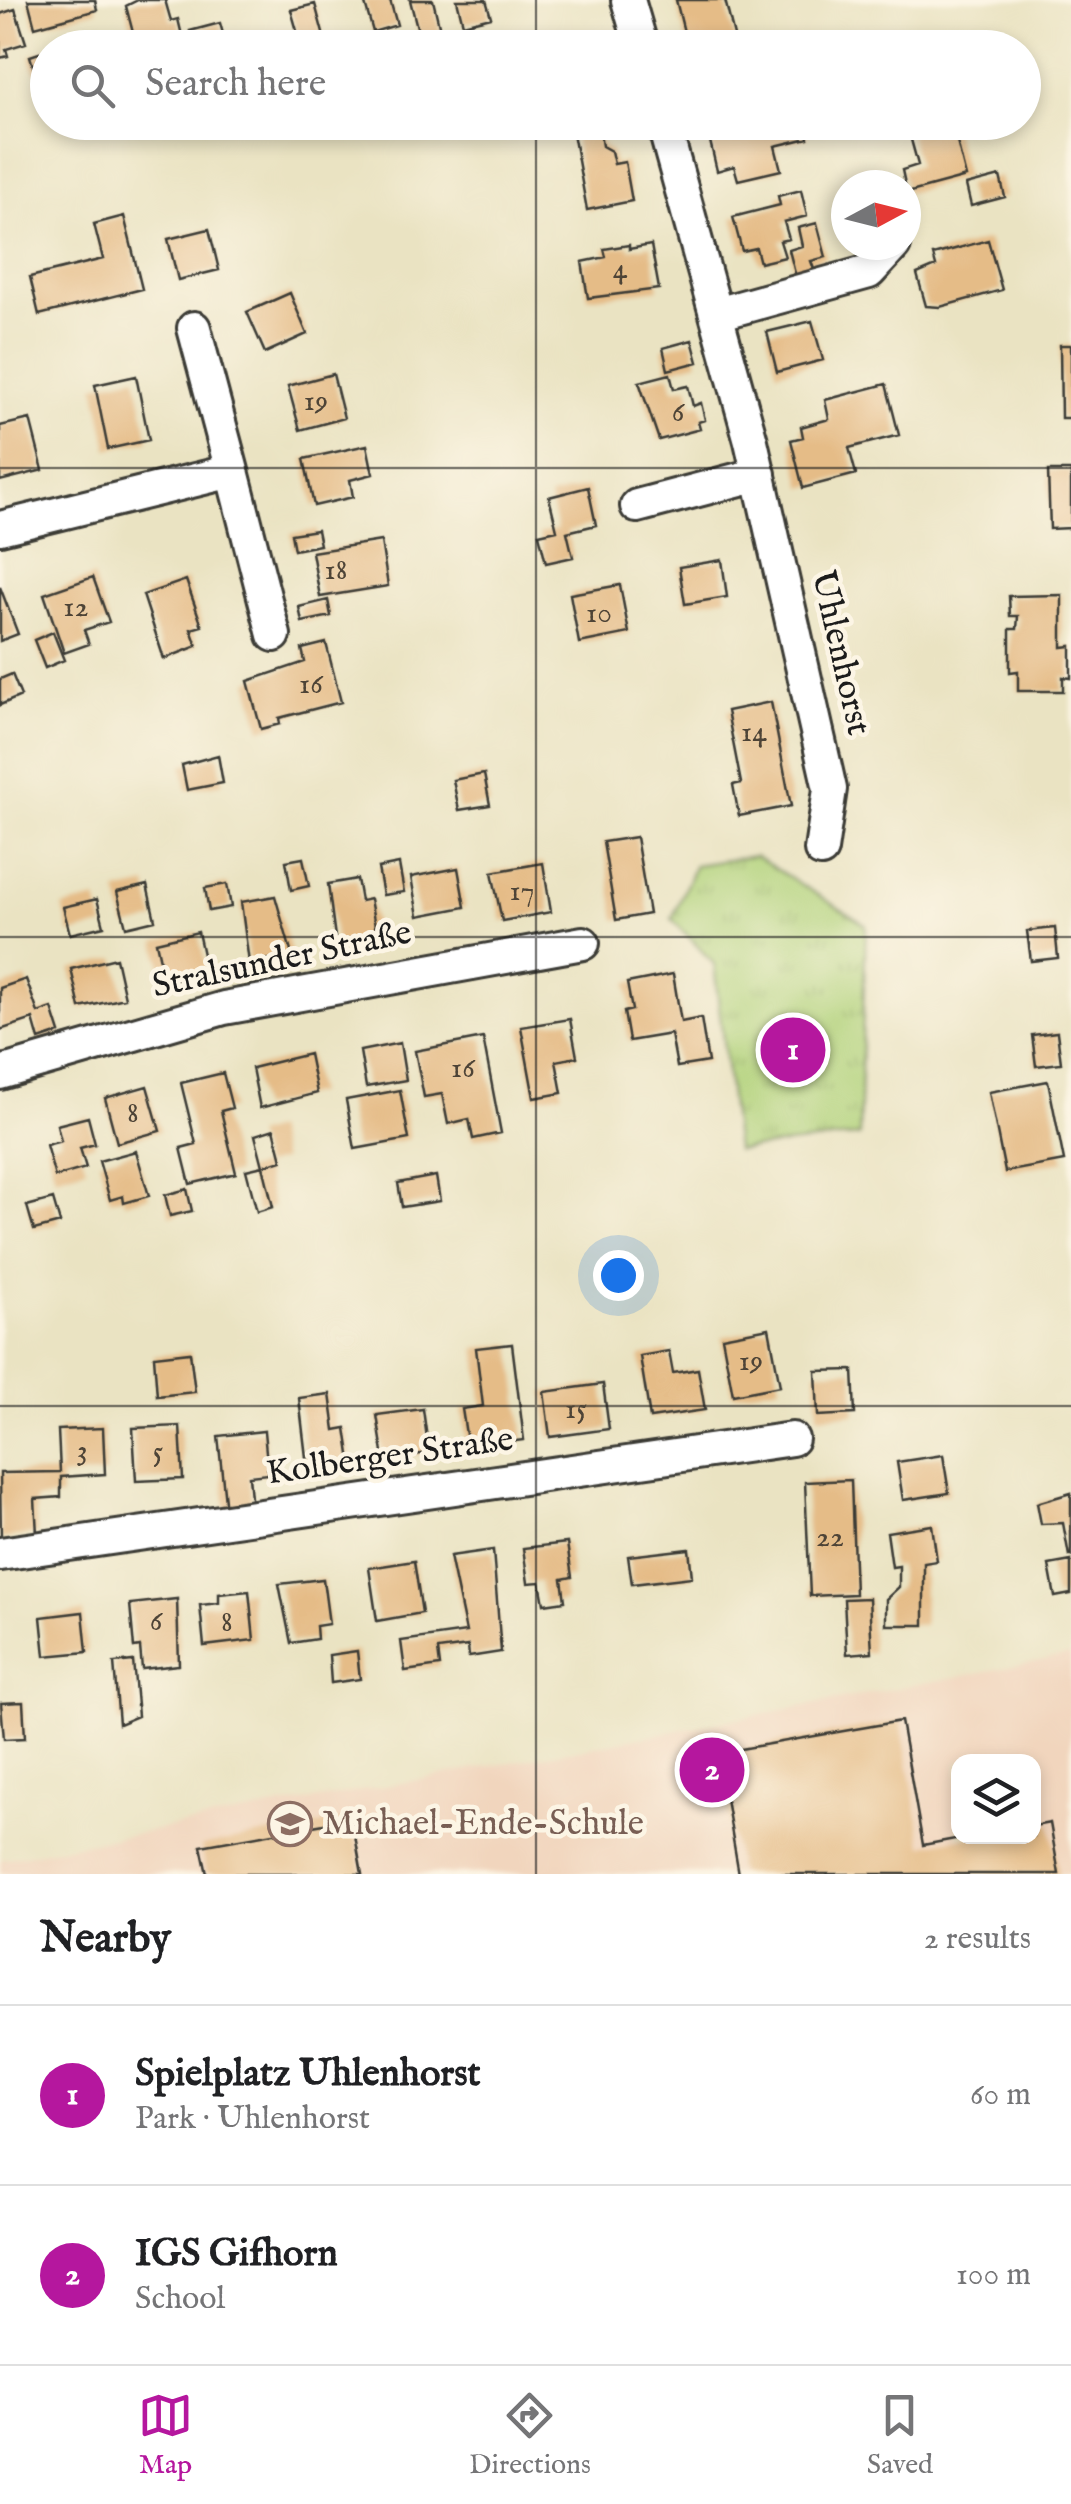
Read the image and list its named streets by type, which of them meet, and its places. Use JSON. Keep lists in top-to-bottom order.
{
  "streets": {
    "street": ["Uhlenhorst", "Stralsunder Straße", "Kolberger Straße"]
  },
  "places": {
    "school or university": ["Michael-Ende-Schule"]
  },
  "house_numbers": [
    "4",
    "19",
    "6",
    "18",
    "12",
    "10",
    "16",
    "14",
    "17",
    "16",
    "8",
    "19",
    "15",
    "3",
    "5",
    "22",
    "6",
    "8"
  ],
  "north": "right",
  "page": {
    "search": "Search here",
    "pins": ["1", "2"],
    "heading": ["Nearby", "2 results"],
    "list": [
      {
        "mark": "1",
        "name": "Spielplatz Uhlenhorst",
        "note": "Park · Uhlenhorst",
        "value": "60 m"
      },
      {
        "mark": "2",
        "name": "IGS Gifhorn",
        "note": "School",
        "value": "100 m"
      }
    ],
    "nav": ["Map", "Directions", "Saved"]
  }
}
